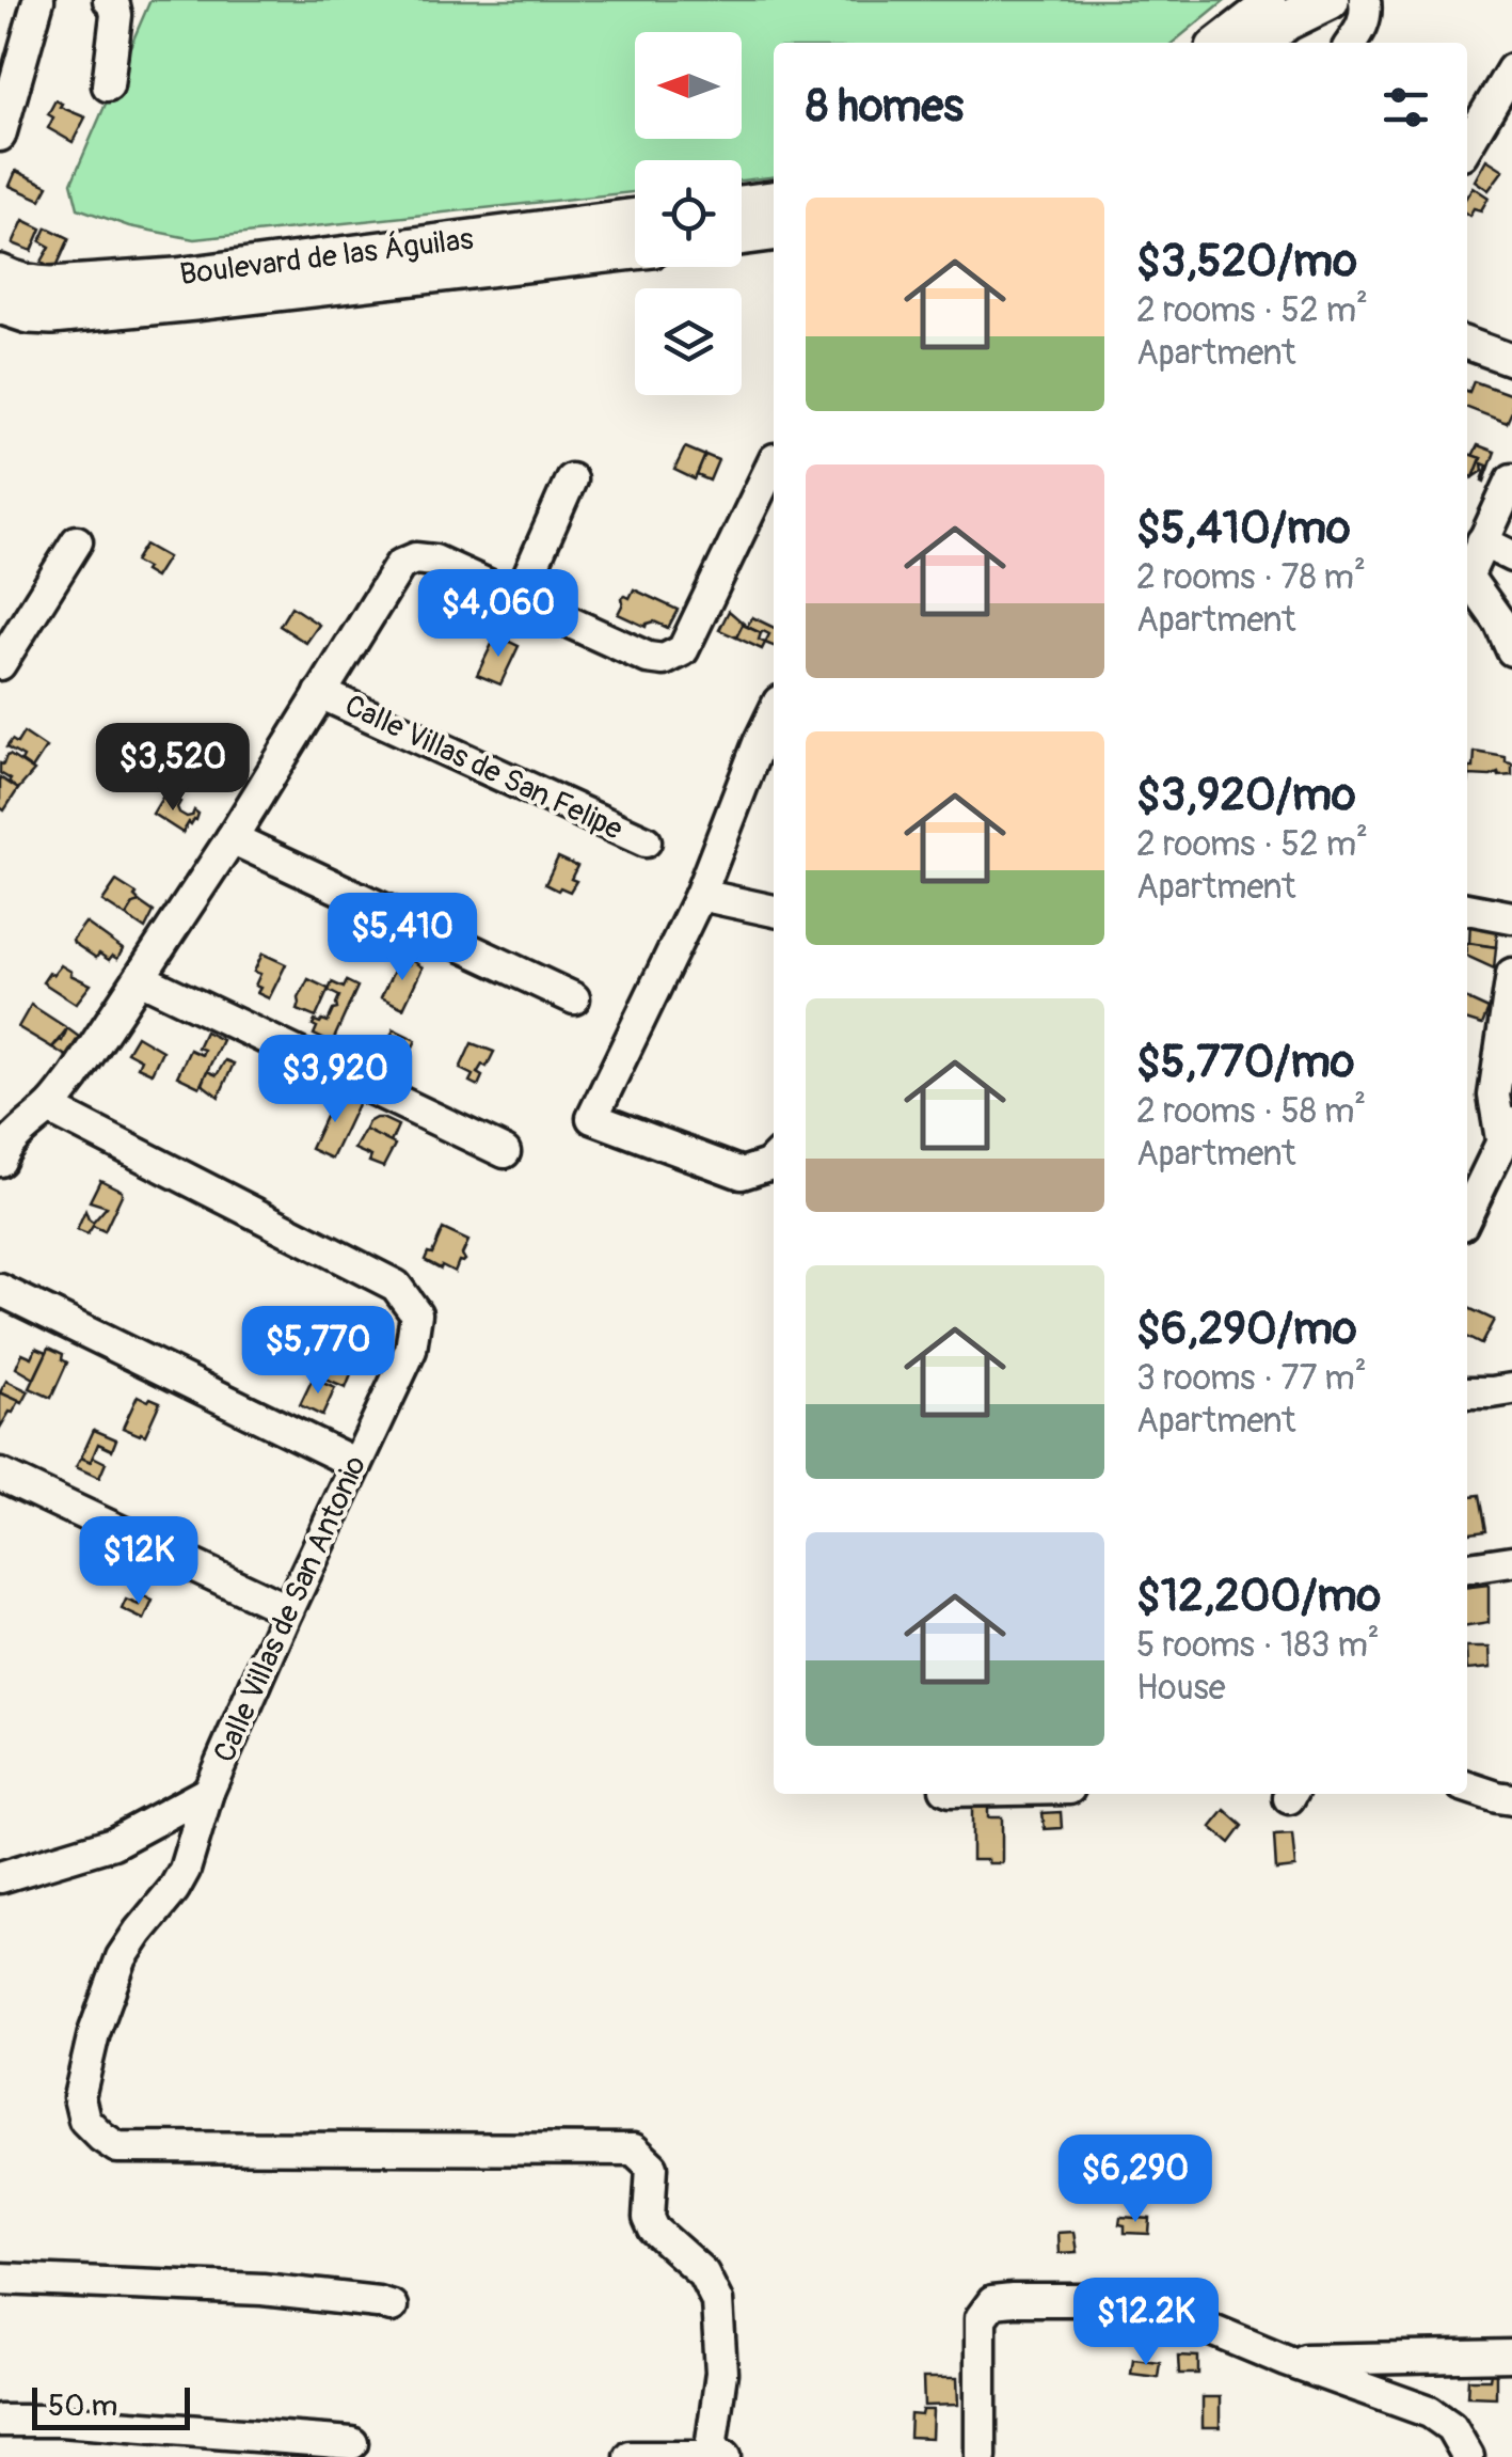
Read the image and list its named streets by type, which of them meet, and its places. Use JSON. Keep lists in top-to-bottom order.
{
  "streets": {
    "main road": ["Boulevard de las Águilas"],
    "street": ["Calle Villas de San Felipe", "Calle Villas de San Antonio"]
  },
  "scale_bar": "50 m",
  "north": "left",
  "page": {
    "heading": "8 homes",
    "list": [
      {
        "name": "$3,520/mo",
        "note": "2 rooms · 52 m² · Apartment"
      },
      {
        "name": "$5,410/mo",
        "note": "2 rooms · 78 m² · Apartment"
      },
      {
        "name": "$3,920/mo",
        "note": "2 rooms · 52 m² · Apartment"
      },
      {
        "name": "$5,770/mo",
        "note": "2 rooms · 58 m² · Apartment"
      },
      {
        "name": "$6,290/mo",
        "note": "3 rooms · 77 m² · Apartment"
      },
      {
        "name": "$12,200/mo",
        "note": "5 rooms · 183 m² · House"
      }
    ],
    "price": [
      "$4,060",
      "$3,520",
      "$5,410",
      "$3,920",
      "$5,770",
      "$12K",
      "$6,290",
      "$12.2K"
    ],
    "scale": "50 m"
  }
}
